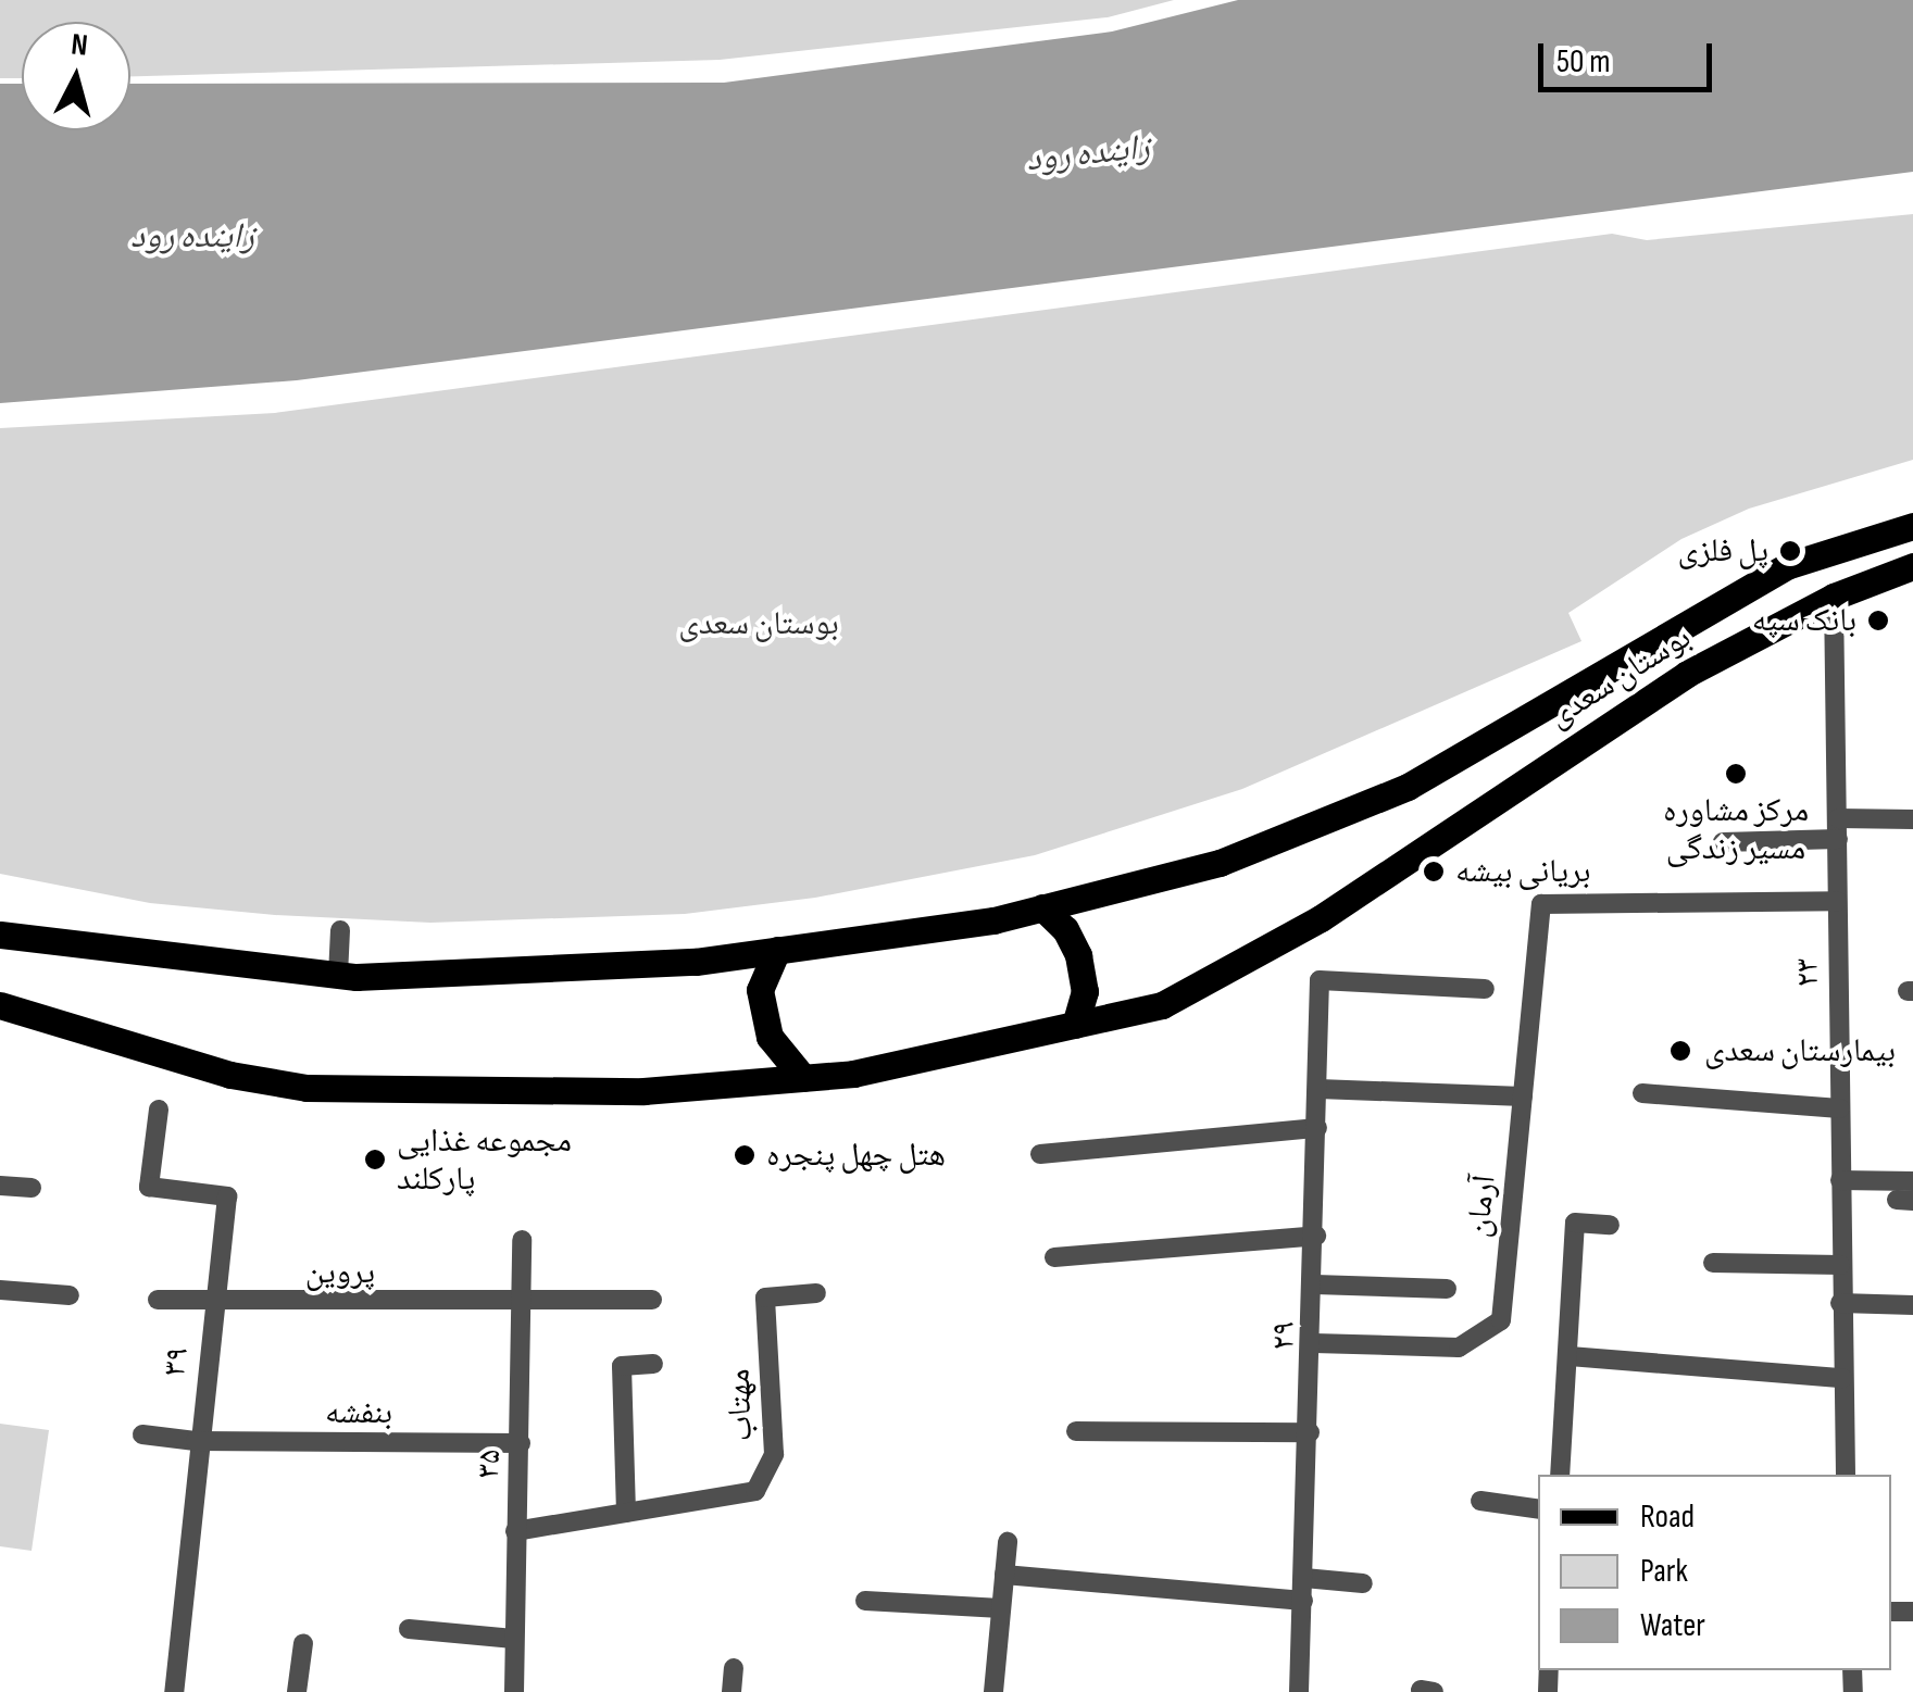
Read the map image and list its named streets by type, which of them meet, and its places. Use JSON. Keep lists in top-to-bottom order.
{
  "streets": {
    "main road": ["بوستان سعدی"],
    "street": [
      "۲۳",
      "آرمان",
      "پروین",
      "۲۹",
      "۳۹",
      "مهتاب",
      "بنفشه",
      "۳۵"
    ]
  },
  "crossings": [
    ["بوستان سعدی", "۲۳"],
    ["۲۳", "آرمان"],
    ["آرمان", "۲۹"],
    ["پروین", "۳۹"],
    ["پروین", "۳۵"],
    ["۳۹", "بنفشه"],
    ["مهتاب", "۳۵"],
    ["بنفشه", "۳۵"]
  ],
  "water": ["زاینده رود"],
  "parks": ["بوستان سعدی"],
  "places": [
    "پل فلزی",
    "بانک سپه",
    "مرکز مشاوره مسیر زندگی",
    "بریانی بیشه",
    "بیمارستان سعدی",
    "هتل چهل پنجره",
    "مجموعه غذایی پارکلند"
  ],
  "legend": ["Road", "Park", "Water"],
  "scale_bar": "50 m",
  "north": "top"
}
